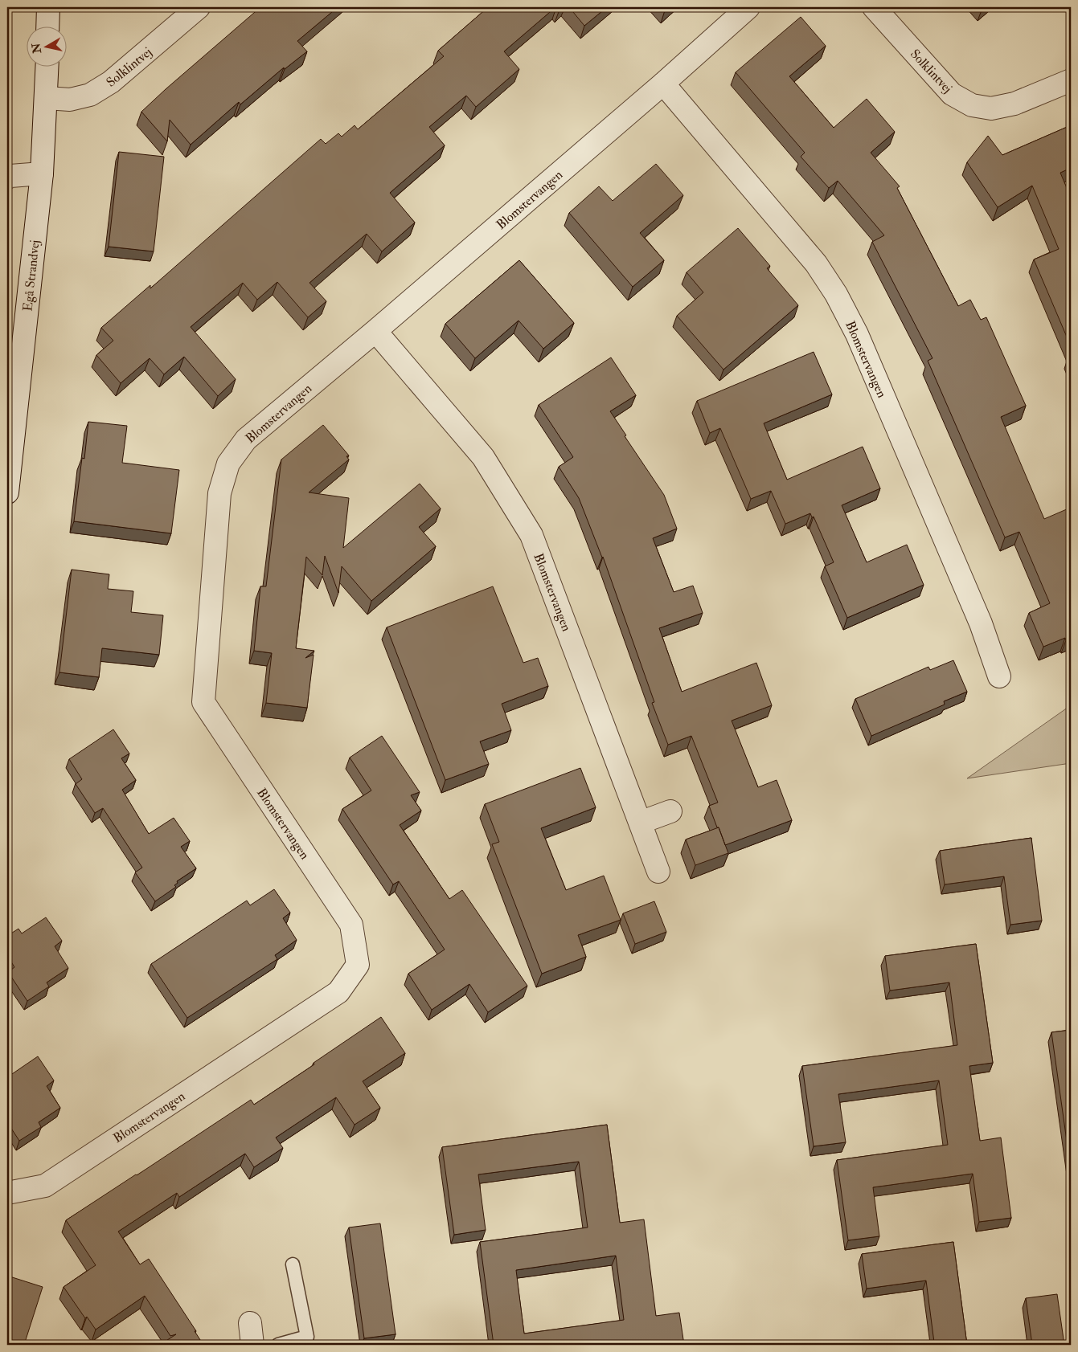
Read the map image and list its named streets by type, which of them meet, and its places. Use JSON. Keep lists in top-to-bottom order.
{
  "streets": {
    "street": ["Solklintvej", "Blomstervangen", "Egå Strandvej"]
  },
  "crossings": [
    ["Solklintvej", "Egå Strandvej"]
  ],
  "north": "left"
}
